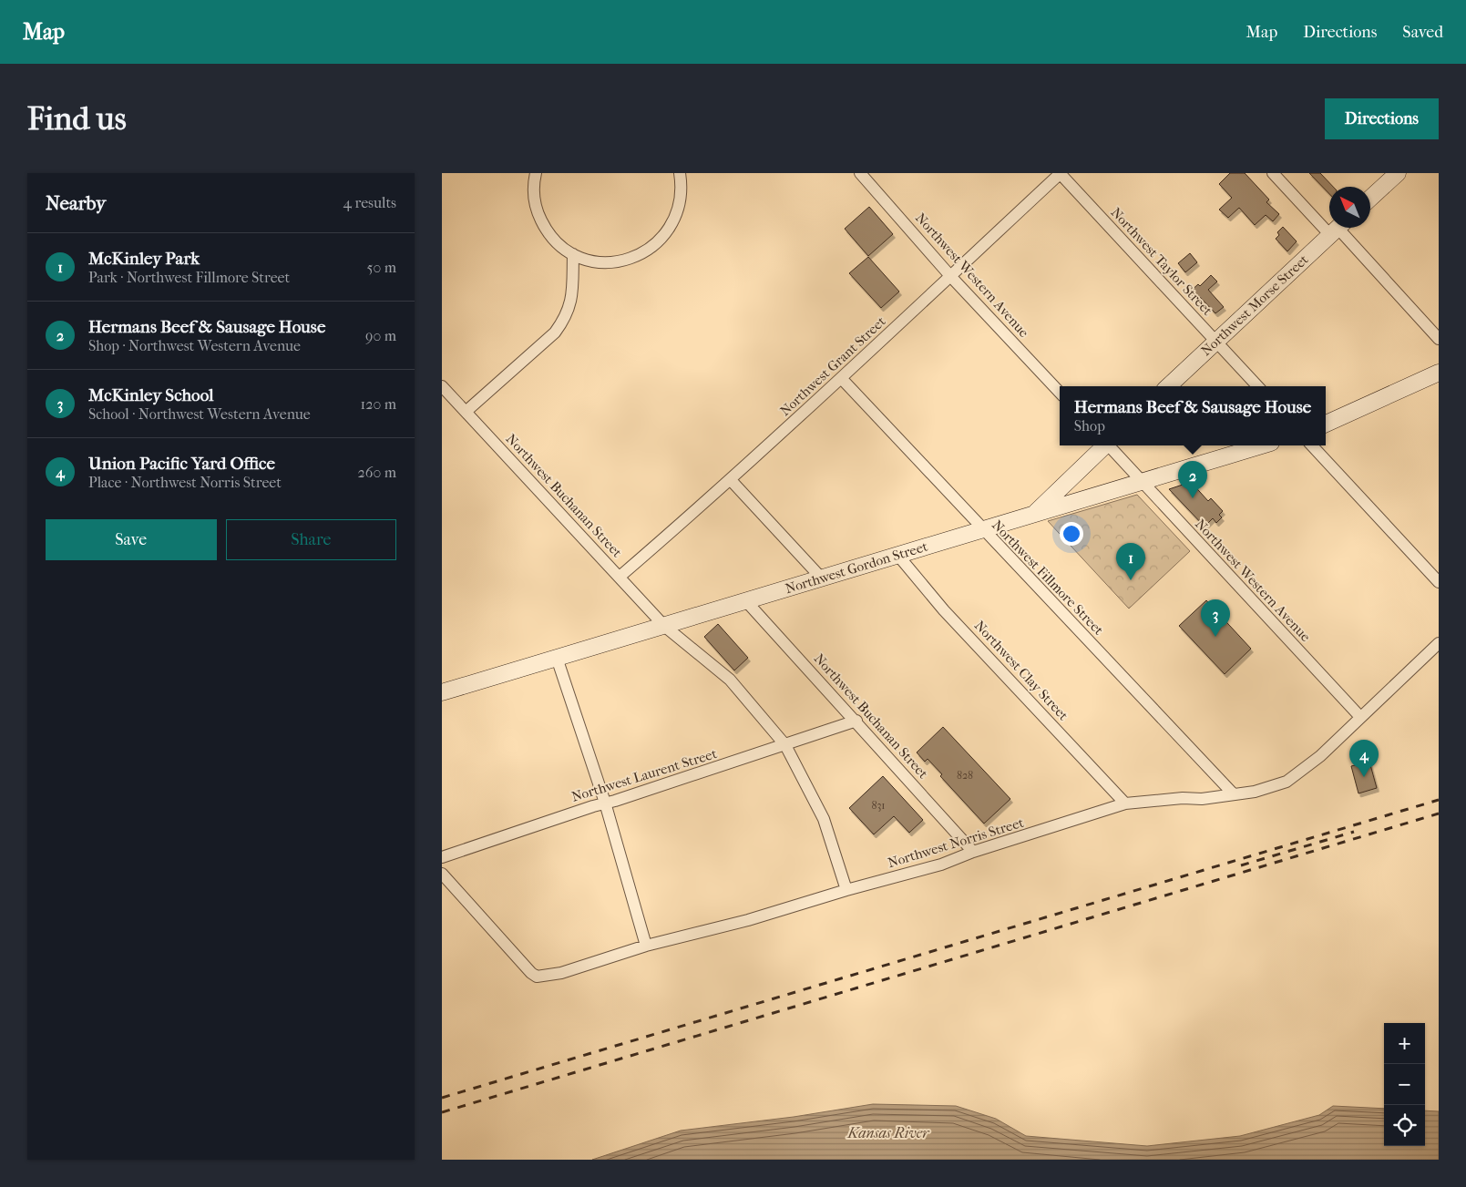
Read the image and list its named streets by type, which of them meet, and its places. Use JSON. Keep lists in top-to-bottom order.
{
  "streets": {
    "main road": ["Northwest Morse Street", "Northwest Gordon Street"],
    "street": [
      "Northwest Taylor Street",
      "Northwest Western Avenue",
      "Northwest Grant Street",
      "Northwest Buchanan Street",
      "Northwest Fillmore Street",
      "Northwest Clay Street",
      "Northwest Laurent Street",
      "Northwest Norris Street"
    ]
  },
  "crossings": [
    ["Northwest Taylor Street", "Northwest Morse Street"],
    ["Northwest Taylor Street", "Northwest Grant Street"],
    ["Northwest Western Avenue", "Northwest Grant Street"],
    ["Northwest Western Avenue", "Northwest Gordon Street"],
    ["Northwest Western Avenue", "Northwest Norris Street"],
    ["Northwest Grant Street", "Northwest Buchanan Street"],
    ["Northwest Grant Street", "Northwest Fillmore Street"],
    ["Northwest Buchanan Street", "Northwest Gordon Street"],
    ["Northwest Buchanan Street", "Northwest Laurent Street"],
    ["Northwest Buchanan Street", "Northwest Norris Street"],
    ["Northwest Gordon Street", "Northwest Fillmore Street"],
    ["Northwest Gordon Street", "Northwest Clay Street"],
    ["Northwest Fillmore Street", "Northwest Norris Street"],
    ["Northwest Clay Street", "Northwest Norris Street"]
  ],
  "water": ["Kansas River"],
  "house_numbers": ["828", "831"],
  "north": "top left",
  "page": {
    "header": "Map",
    "nav": ["Map", "Directions", "Saved"],
    "buttons": [
      "Directions",
      ["Save", "Share"]
    ],
    "title": "Find us",
    "heading": ["Nearby", "4 results"],
    "list": [
      {
        "mark": "1",
        "name": "McKinley Park",
        "note": "Park · Northwest Fillmore Street",
        "value": "50 m"
      },
      {
        "mark": "2",
        "name": "Hermans Beef & Sausage House",
        "note": "Shop · Northwest Western Avenue",
        "value": "90 m"
      },
      {
        "mark": "3",
        "name": "McKinley School",
        "note": "School · Northwest Western Avenue",
        "value": "120 m"
      },
      {
        "mark": "4",
        "name": "Union Pacific Yard Office",
        "note": "Place · Northwest Norris Street",
        "value": "260 m"
      }
    ],
    "popup": ["Hermans Beef & Sausage House", "Shop"],
    "pins": [
      "2",
      "1",
      "3",
      "4"
    ],
    "map_buttons": ["+", "−"]
  }
}
